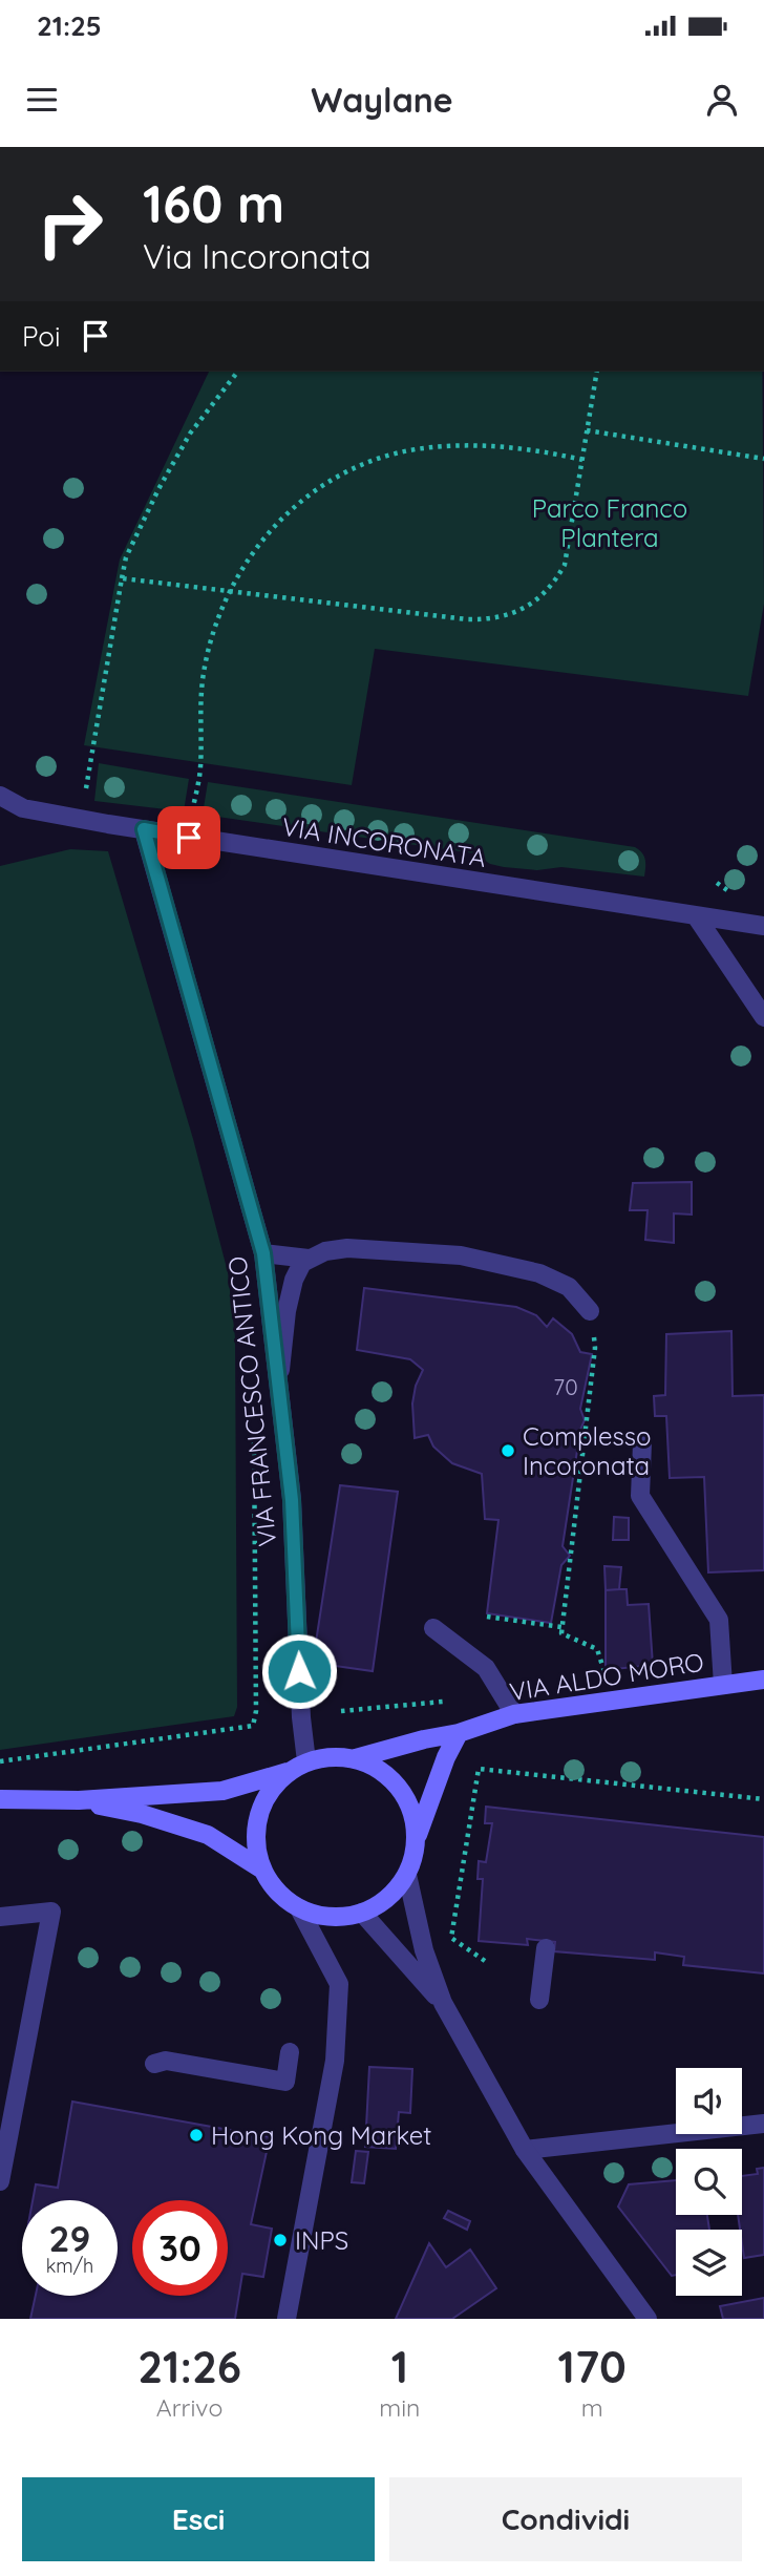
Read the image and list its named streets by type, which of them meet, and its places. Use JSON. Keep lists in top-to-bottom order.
{
  "streets": {
    "main road": ["VIA ALDO MORO"],
    "street": ["VIA INCORONATA", "VIA FRANCESCO ANTICO"]
  },
  "crossings": [
    ["VIA INCORONATA", "VIA FRANCESCO ANTICO"],
    ["VIA FRANCESCO ANTICO", "VIA ALDO MORO"]
  ],
  "parks": ["Parco Franco Plantera"],
  "places": ["Complesso Incoronata", "Hong Kong Market", "INPS"],
  "house_numbers": ["70"],
  "page": {
    "status": "21:25",
    "header": "Waylane",
    "turn": ["160 m", "Via Incoronata"],
    "then": "Poi",
    "speed": "29 km/h",
    "limit": "30",
    "eta": [
      "21:26",
      "Arrivo",
      "1",
      "min",
      "170",
      "m"
    ],
    "buttons": ["Esci", "Condividi"]
  }
}
